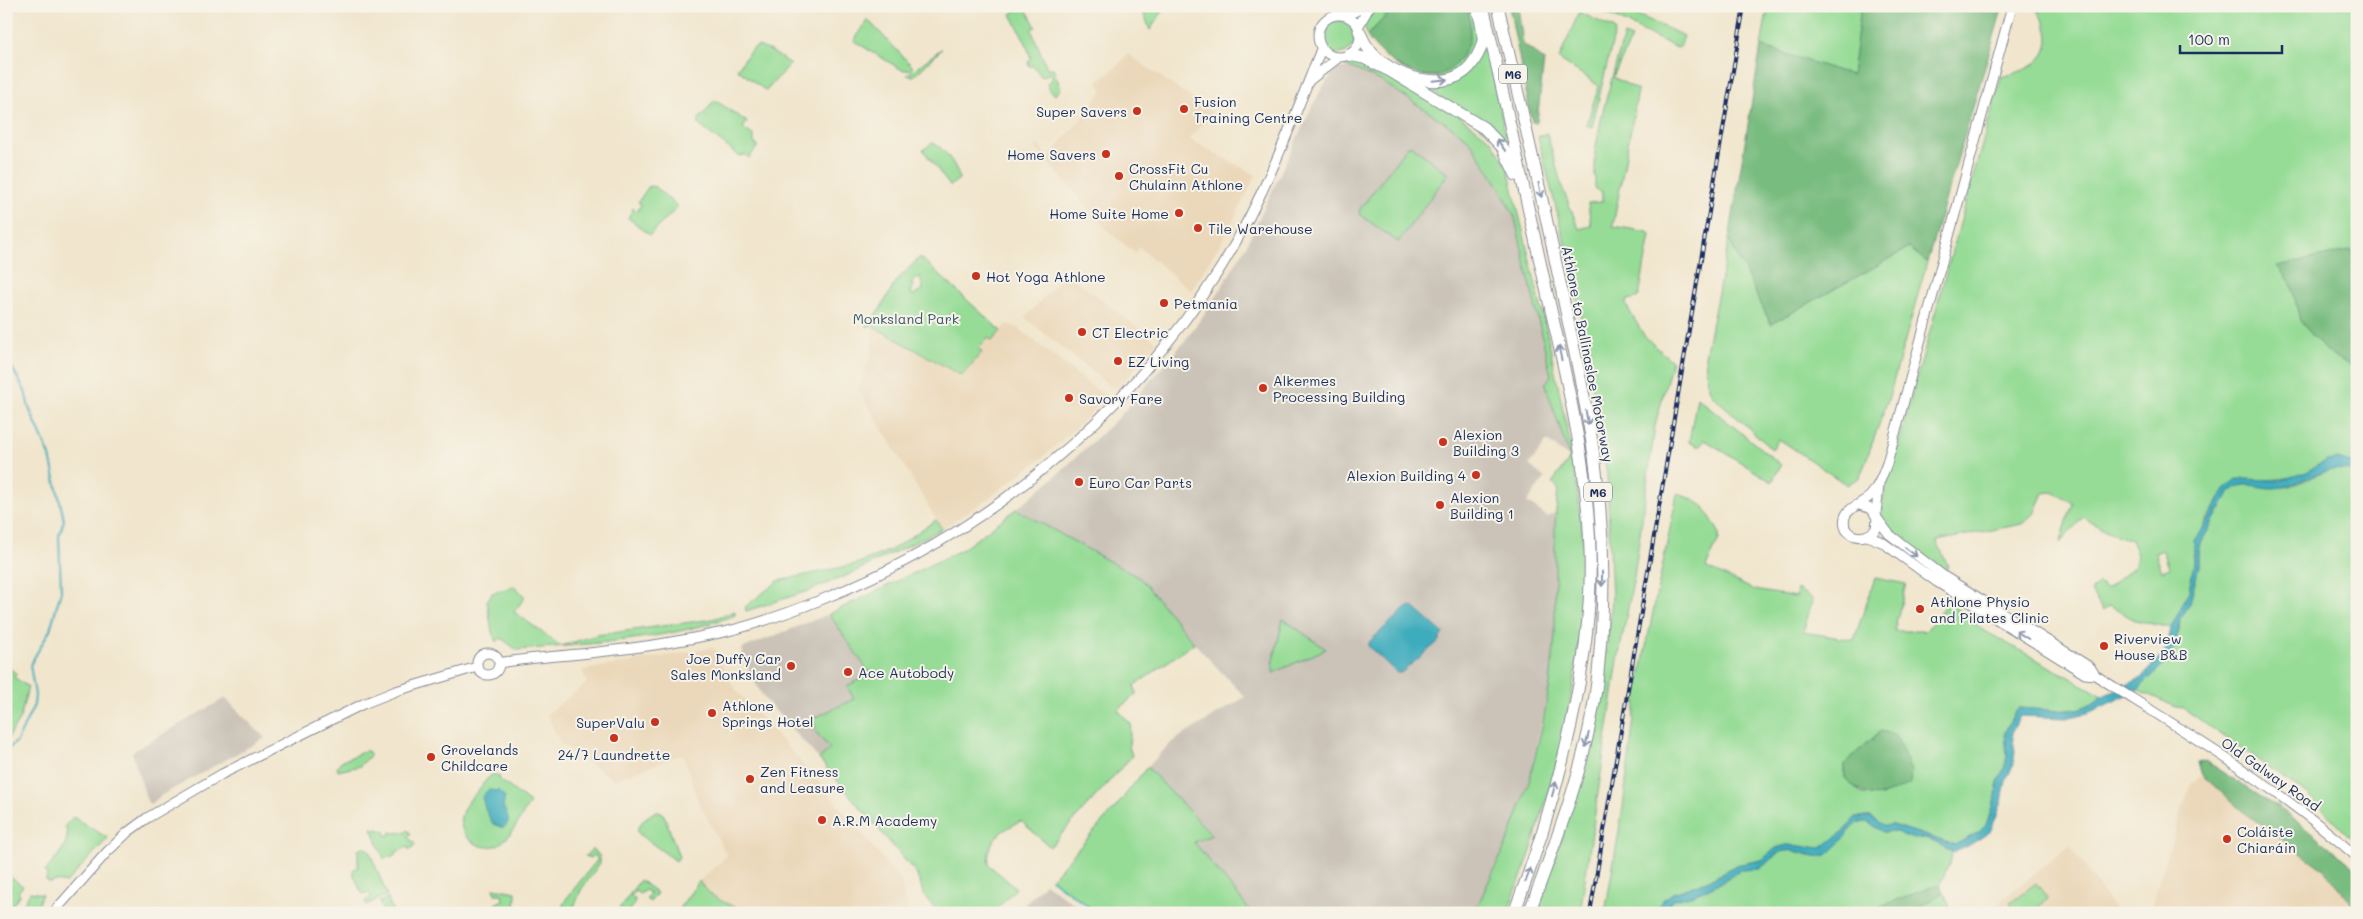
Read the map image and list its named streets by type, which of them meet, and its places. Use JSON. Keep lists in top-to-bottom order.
{
  "streets": {
    "highway": ["M6", "Athlone to Ballinasloe Motorway"],
    "main road": ["Old Galway Road"]
  },
  "parks": ["Monksland Park"],
  "places": [
    "Fusion Training Centre",
    "Super Savers",
    "Home Savers",
    "CrossFit Cu Chulainn Athlone",
    "Home Suite Home",
    "Tile Warehouse",
    "Hot Yoga Athlone",
    "Petmania",
    "CT Electric",
    "EZ Living",
    "Alkermes Processing Building",
    "Savory Fare",
    "Alexion Building 3",
    "Alexion Building 4",
    "Euro Car Parts",
    "Alexion Building 1",
    "Athlone Physio and Pilates Clinic",
    "Riverview House B&B",
    "Joe Duffy Car Sales Monksland",
    "Ace Autobody",
    "Athlone Springs Hotel",
    "SuperValu",
    "24/7 Laundrette",
    "Grovelands Childcare",
    "Zen Fitness and Leasure",
    "A.R.M Academy",
    "Coláiste Chiaráin"
  ],
  "scale_bar": "100 m"
}
